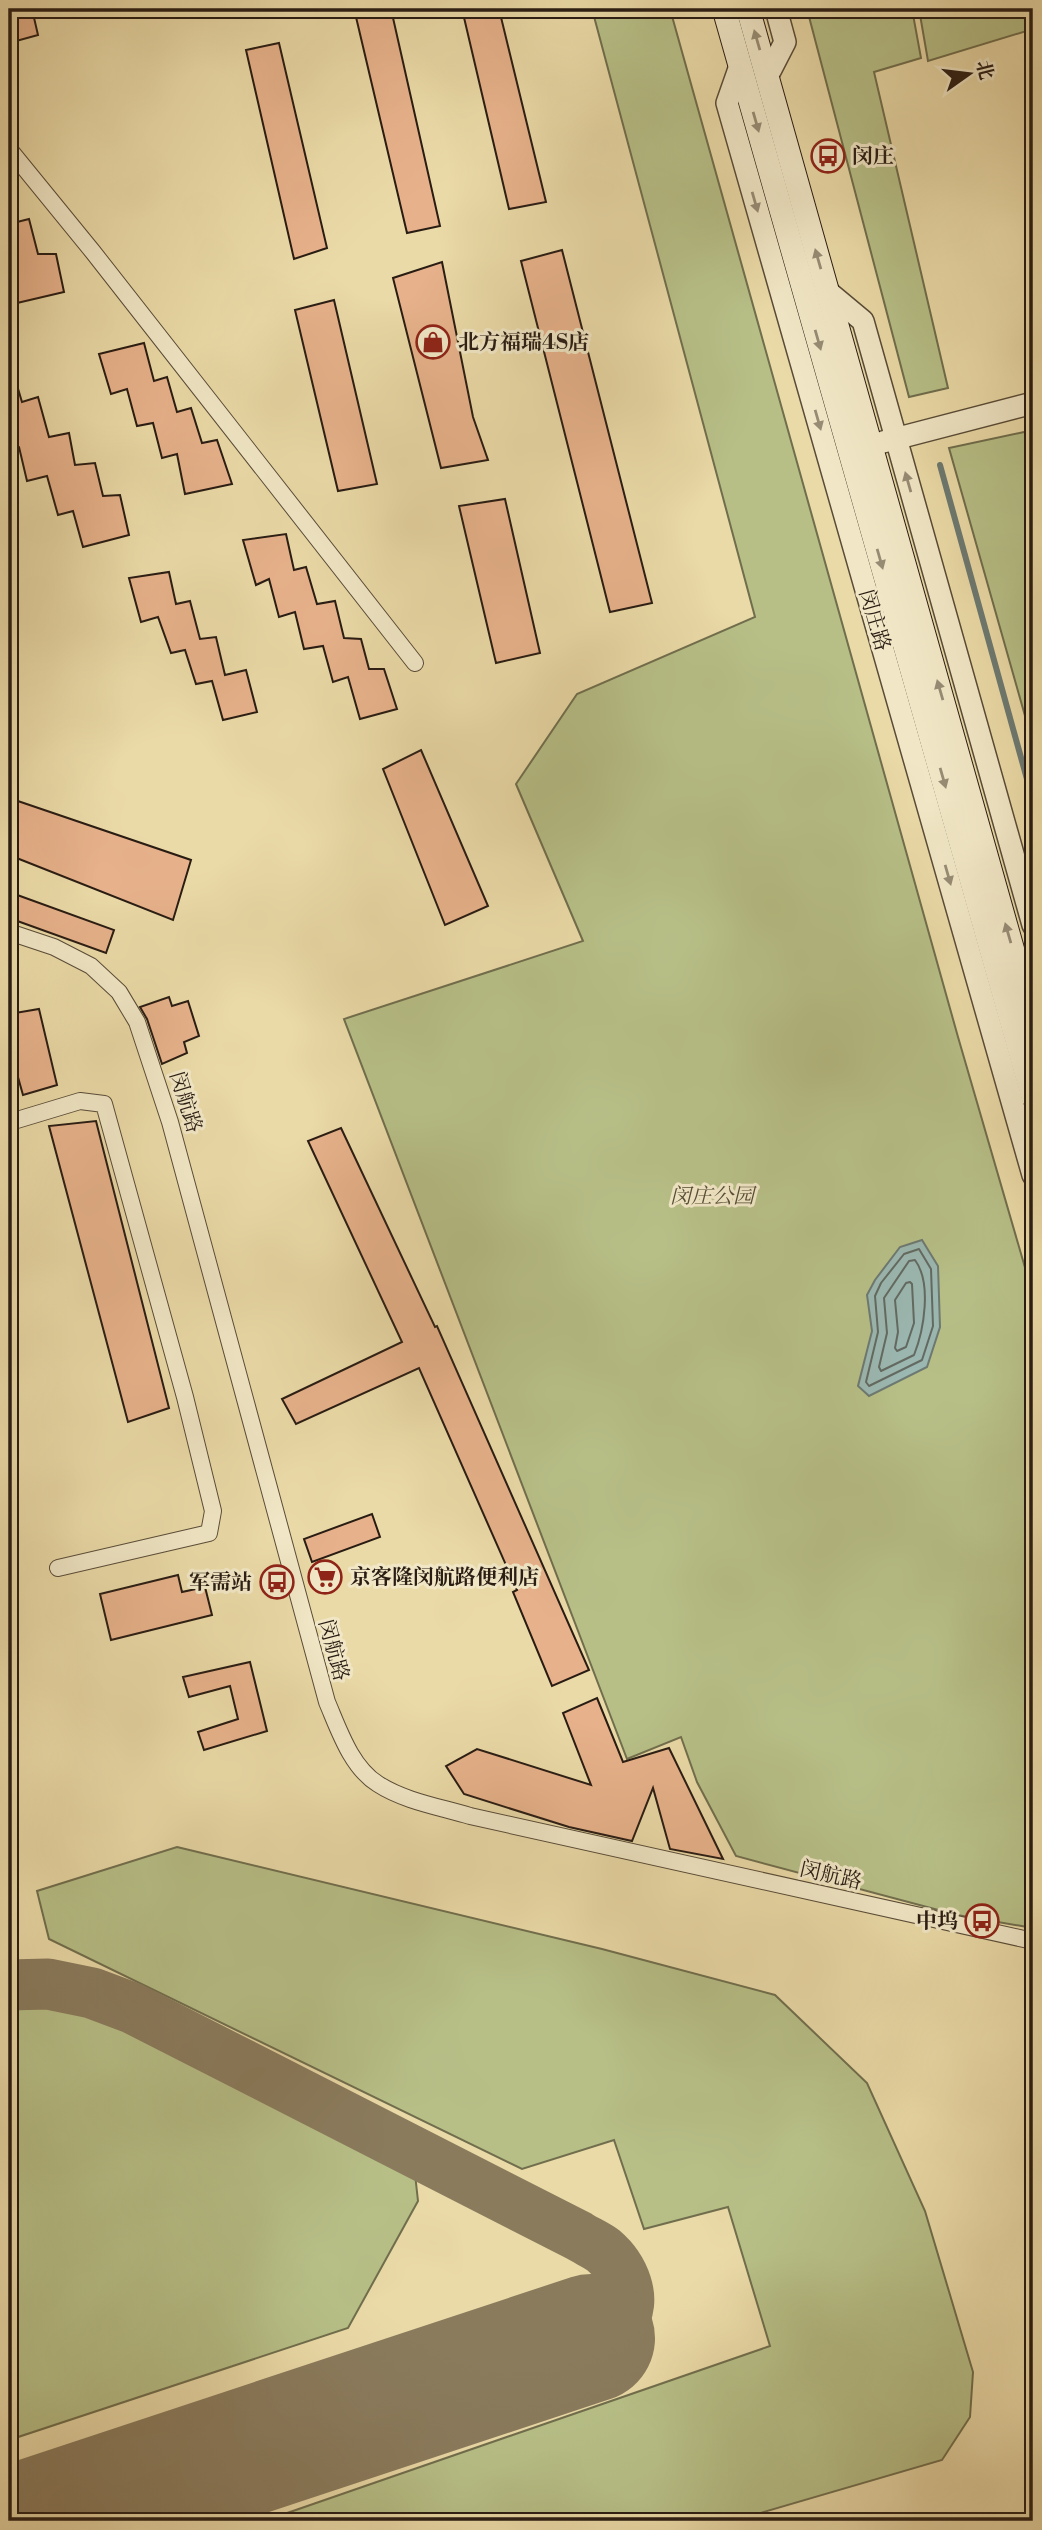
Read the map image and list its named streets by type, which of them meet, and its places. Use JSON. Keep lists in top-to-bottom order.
{
  "streets": {
    "main road": ["闵庄路"],
    "street": ["闵航路"]
  },
  "parks": ["闵庄公园"],
  "places": {
    "bus stop": ["闵庄", "军需站", "中坞"],
    "shop": ["北方福瑞4S店"],
    "supermarket": ["京客隆闵航路便利店"]
  },
  "north": "right"
}
